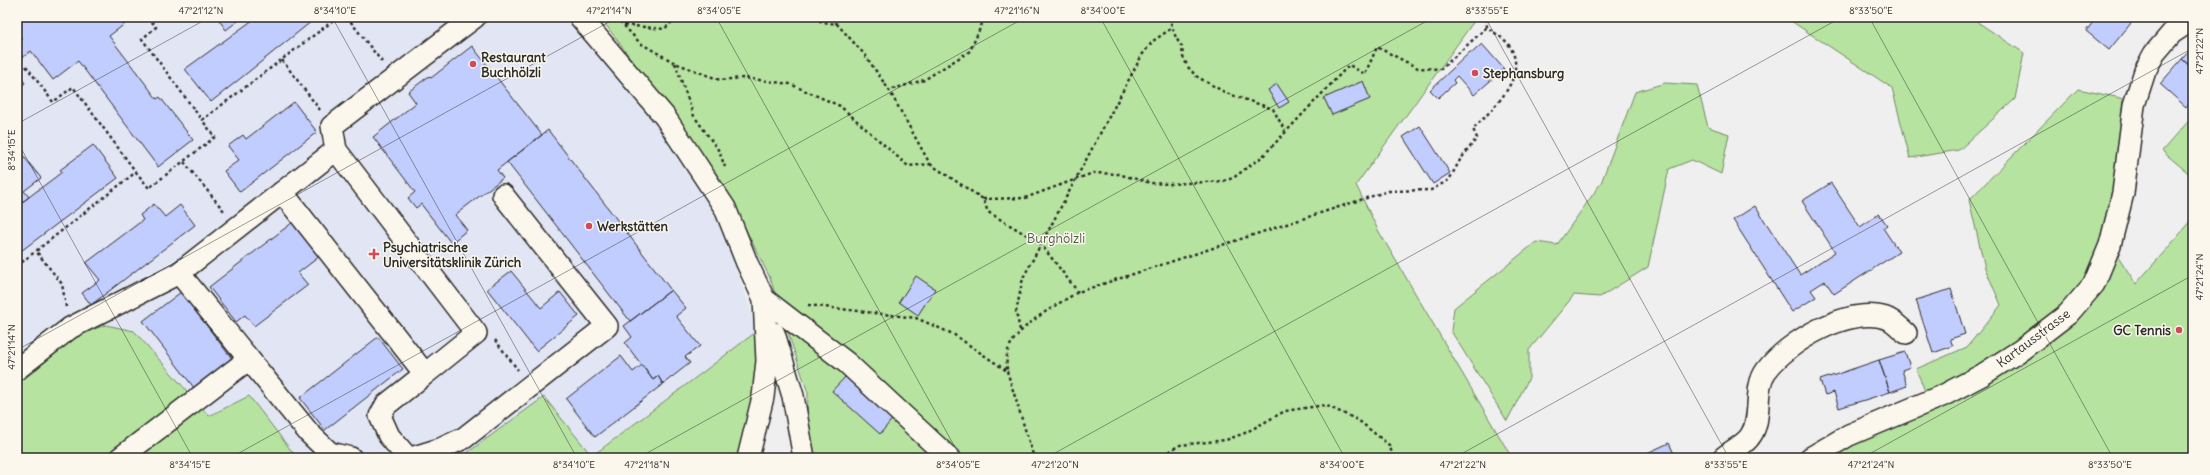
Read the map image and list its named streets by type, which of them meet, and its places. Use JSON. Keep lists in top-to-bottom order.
{
  "streets": {
    "street": ["Kartausstrasse"]
  },
  "parks": ["Burghölzli"],
  "places": {
    "other": [
      "Restaurant Buchhölzli",
      "Stephansburg",
      "Werkstätten",
      "GC Tennis"
    ],
    "health": ["Psychiatrische Universitätsklinik Zürich"]
  },
  "coordinates": [
    "47°21'12\"N",
    "8°34'10\"E",
    "47°21'14\"N",
    "8°34'05\"E",
    "47°21'16\"N",
    "8°34'00\"E",
    "8°33'55\"E",
    "8°33'50\"E",
    "47°21'22\"N",
    "8°34'15\"E",
    "47°21'24\"N",
    "47°21'18\"N",
    "47°21'20\"N"
  ]
}
